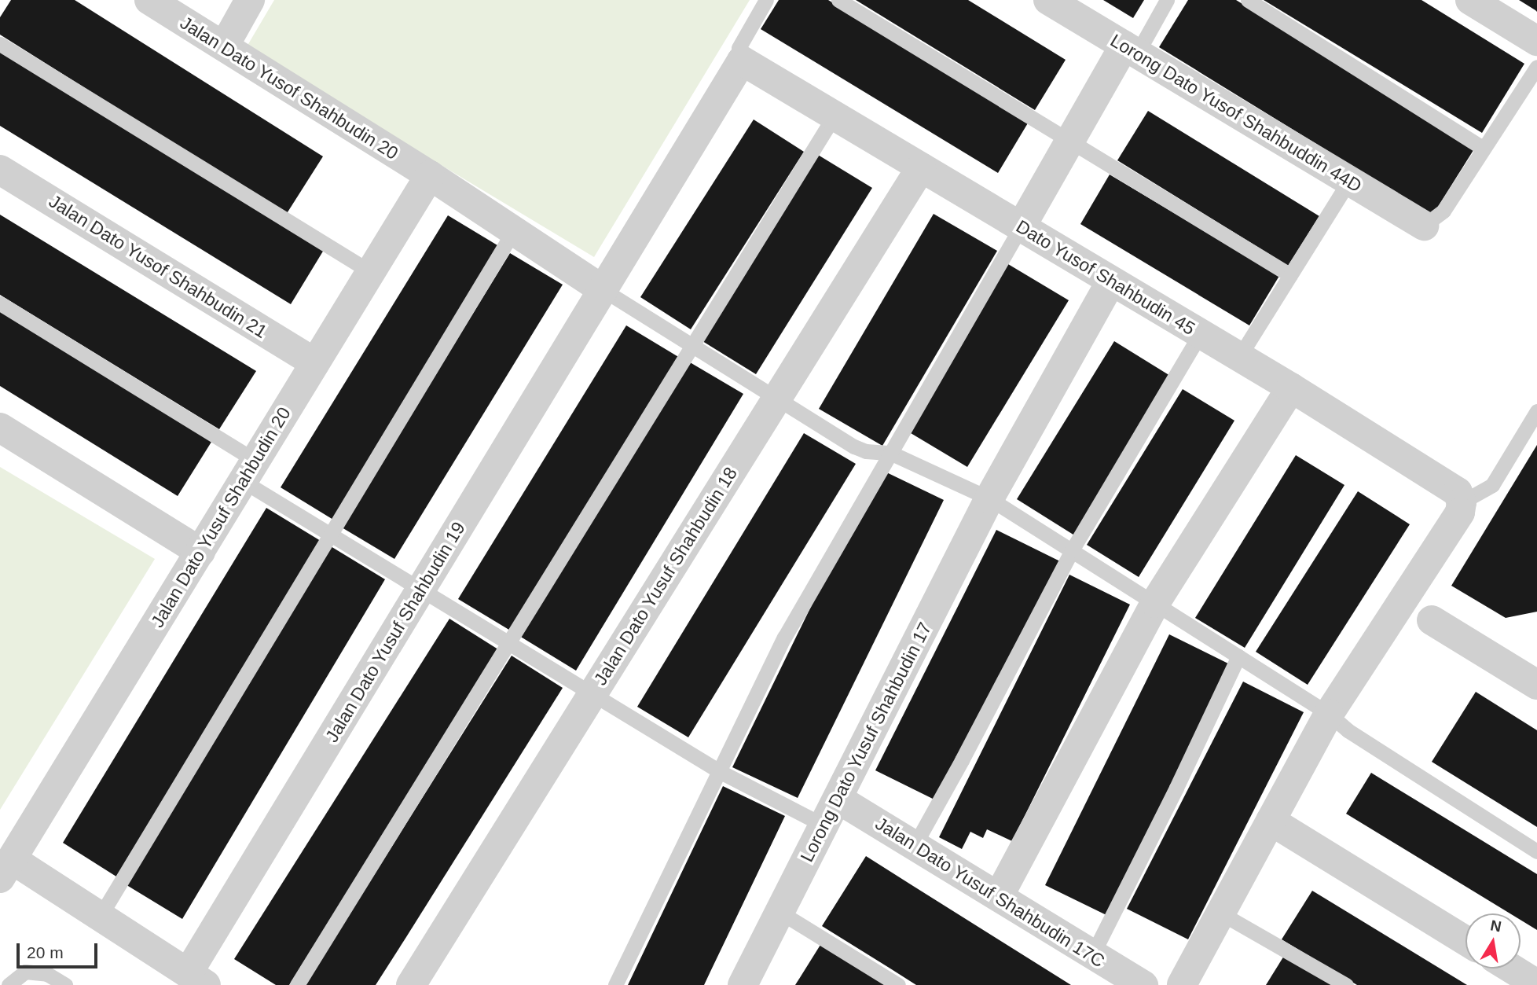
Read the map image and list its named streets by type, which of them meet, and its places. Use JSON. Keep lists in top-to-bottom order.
{
  "streets": {
    "street": [
      "Jalan Dato Yusof Shahbudin 20",
      "Lorong Dato Yusof Shahbuddin 44D",
      "Jalan Dato Yusof Shahbudin 21",
      "Dato Yusof Shahbudin 45",
      "Jalan Dato Yusuf Shahbudin 20",
      "Jalan Dato Yusuf Shahbudin 18",
      "Jalan Dato Yusuf Shahbudin 19",
      "Lorong Dato Yusuf Shahbudin 17",
      "Jalan Dato Yusuf Shahbudin 17C"
    ]
  },
  "crossings": [
    ["Jalan Dato Yusof Shahbudin 20", "Jalan Dato Yusuf Shahbudin 20"],
    ["Jalan Dato Yusof Shahbudin 20", "Jalan Dato Yusuf Shahbudin 19"],
    ["Jalan Dato Yusof Shahbudin 21", "Jalan Dato Yusuf Shahbudin 20"],
    ["Dato Yusof Shahbudin 45", "Jalan Dato Yusuf Shahbudin 18"],
    ["Dato Yusof Shahbudin 45", "Jalan Dato Yusuf Shahbudin 19"],
    ["Dato Yusof Shahbudin 45", "Lorong Dato Yusuf Shahbudin 17"],
    ["Lorong Dato Yusuf Shahbudin 17", "Jalan Dato Yusuf Shahbudin 17C"]
  ],
  "scale_bar": "20 m",
  "north": "top"
}
